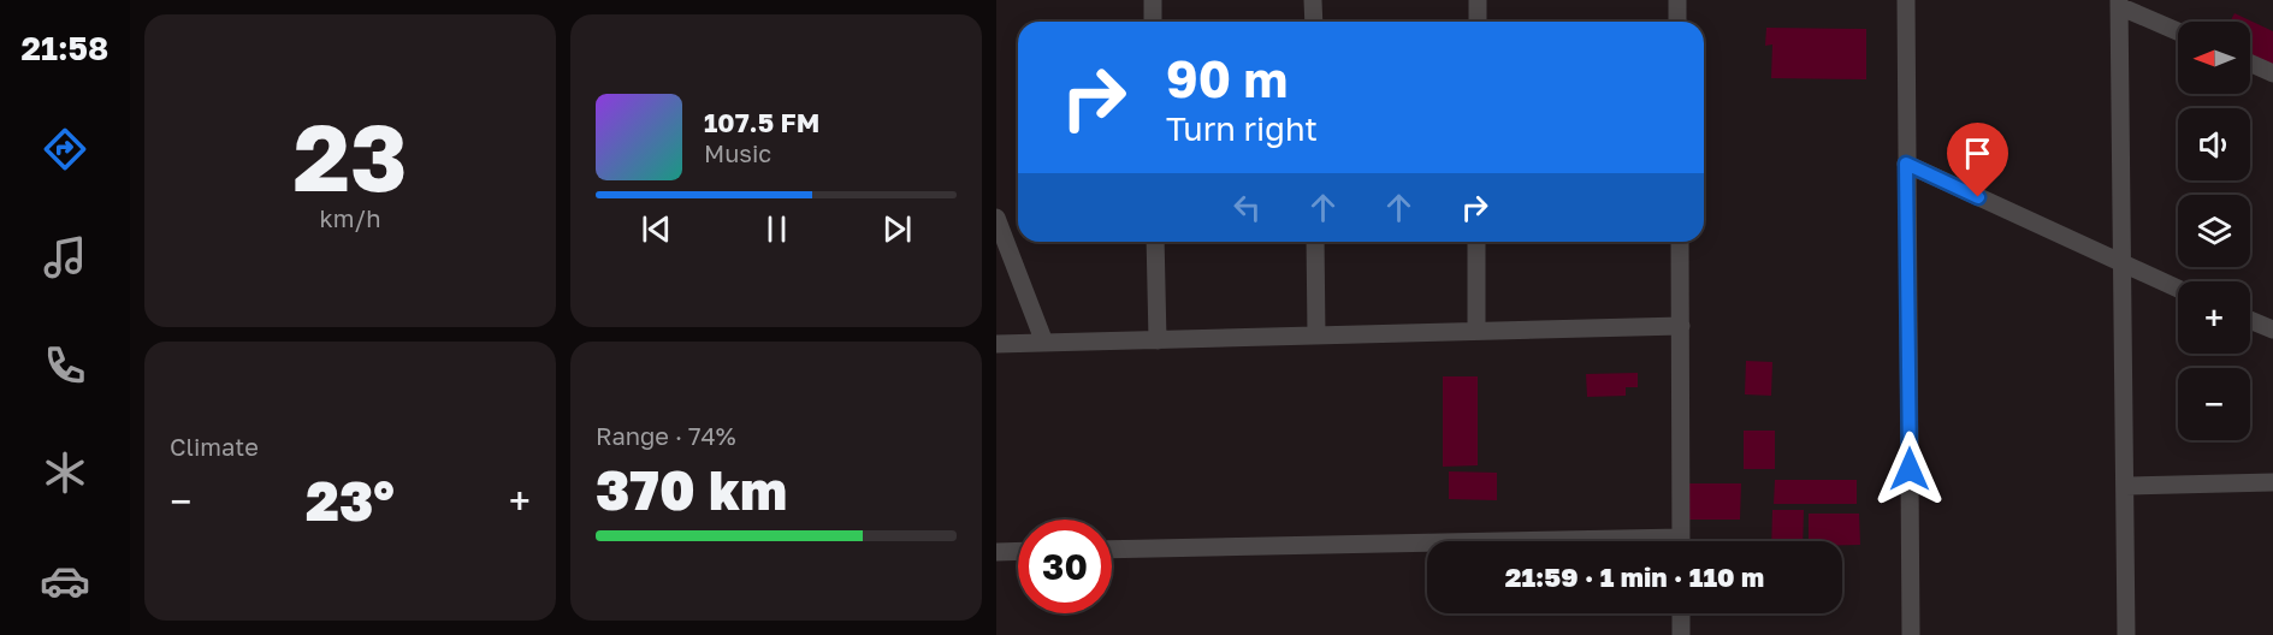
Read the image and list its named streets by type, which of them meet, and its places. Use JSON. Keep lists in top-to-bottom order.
{
  "north": "left",
  "page": {
    "tabs": "21:58",
    "tile": [
      ["23", "km/h"],
      "Climate",
      ["Range · 74%", "370 km"]
    ],
    "map_buttons": ["+", "−"],
    "turn": ["90 m", "Turn right"],
    "song": ["107.5 FM", "Music"],
    "heat": ["−", "23°", "+"],
    "limit": "30",
    "trip": "21:59 · 1 min · 110 m"
  }
}
